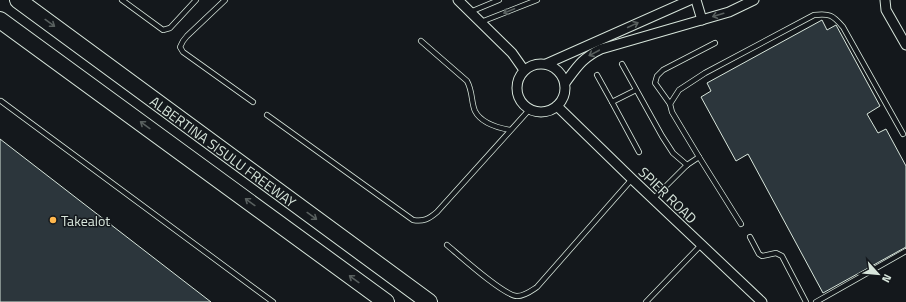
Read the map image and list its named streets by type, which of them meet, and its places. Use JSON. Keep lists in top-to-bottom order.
{
  "streets": {
    "highway": ["ALBERTINA SISULU FREEWAY"],
    "street": ["SPIER ROAD"]
  },
  "places": ["Takealot"],
  "north": "bottom right"
}
